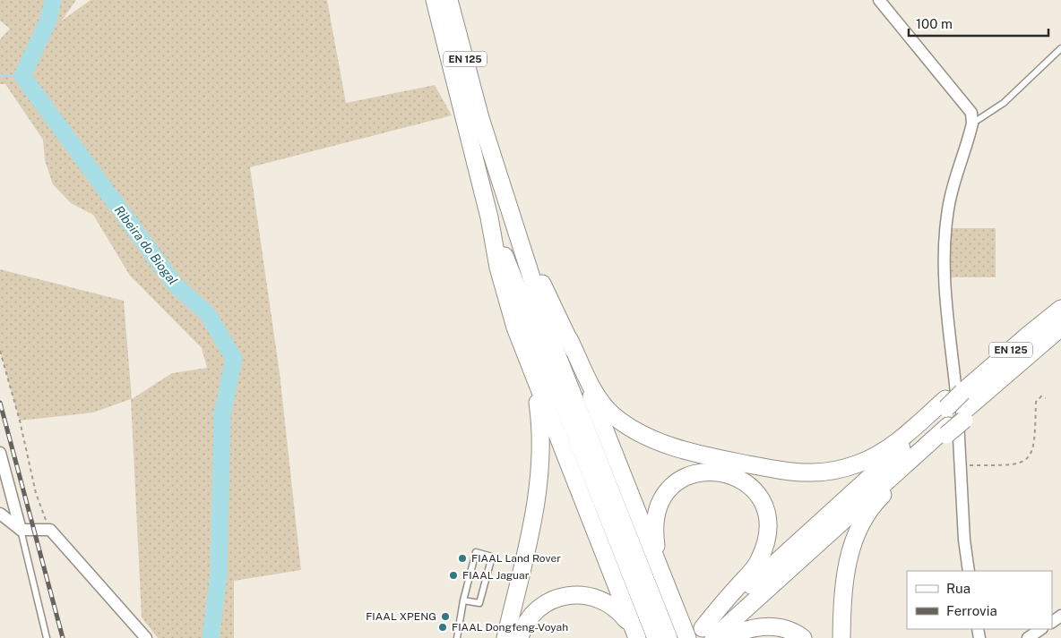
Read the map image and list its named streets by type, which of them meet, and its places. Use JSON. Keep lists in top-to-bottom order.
{
  "streets": {
    "main road": ["EN 125"]
  },
  "water": ["Ribeira do Biogal"],
  "places": [
    "FIAAL Land Rover",
    "FIAAL Jaguar",
    "FIAAL XPENG",
    "FIAAL Dongfeng-Voyah"
  ],
  "legend": ["Rua", "Ferrovia"],
  "scale_bar": "100 m"
}
